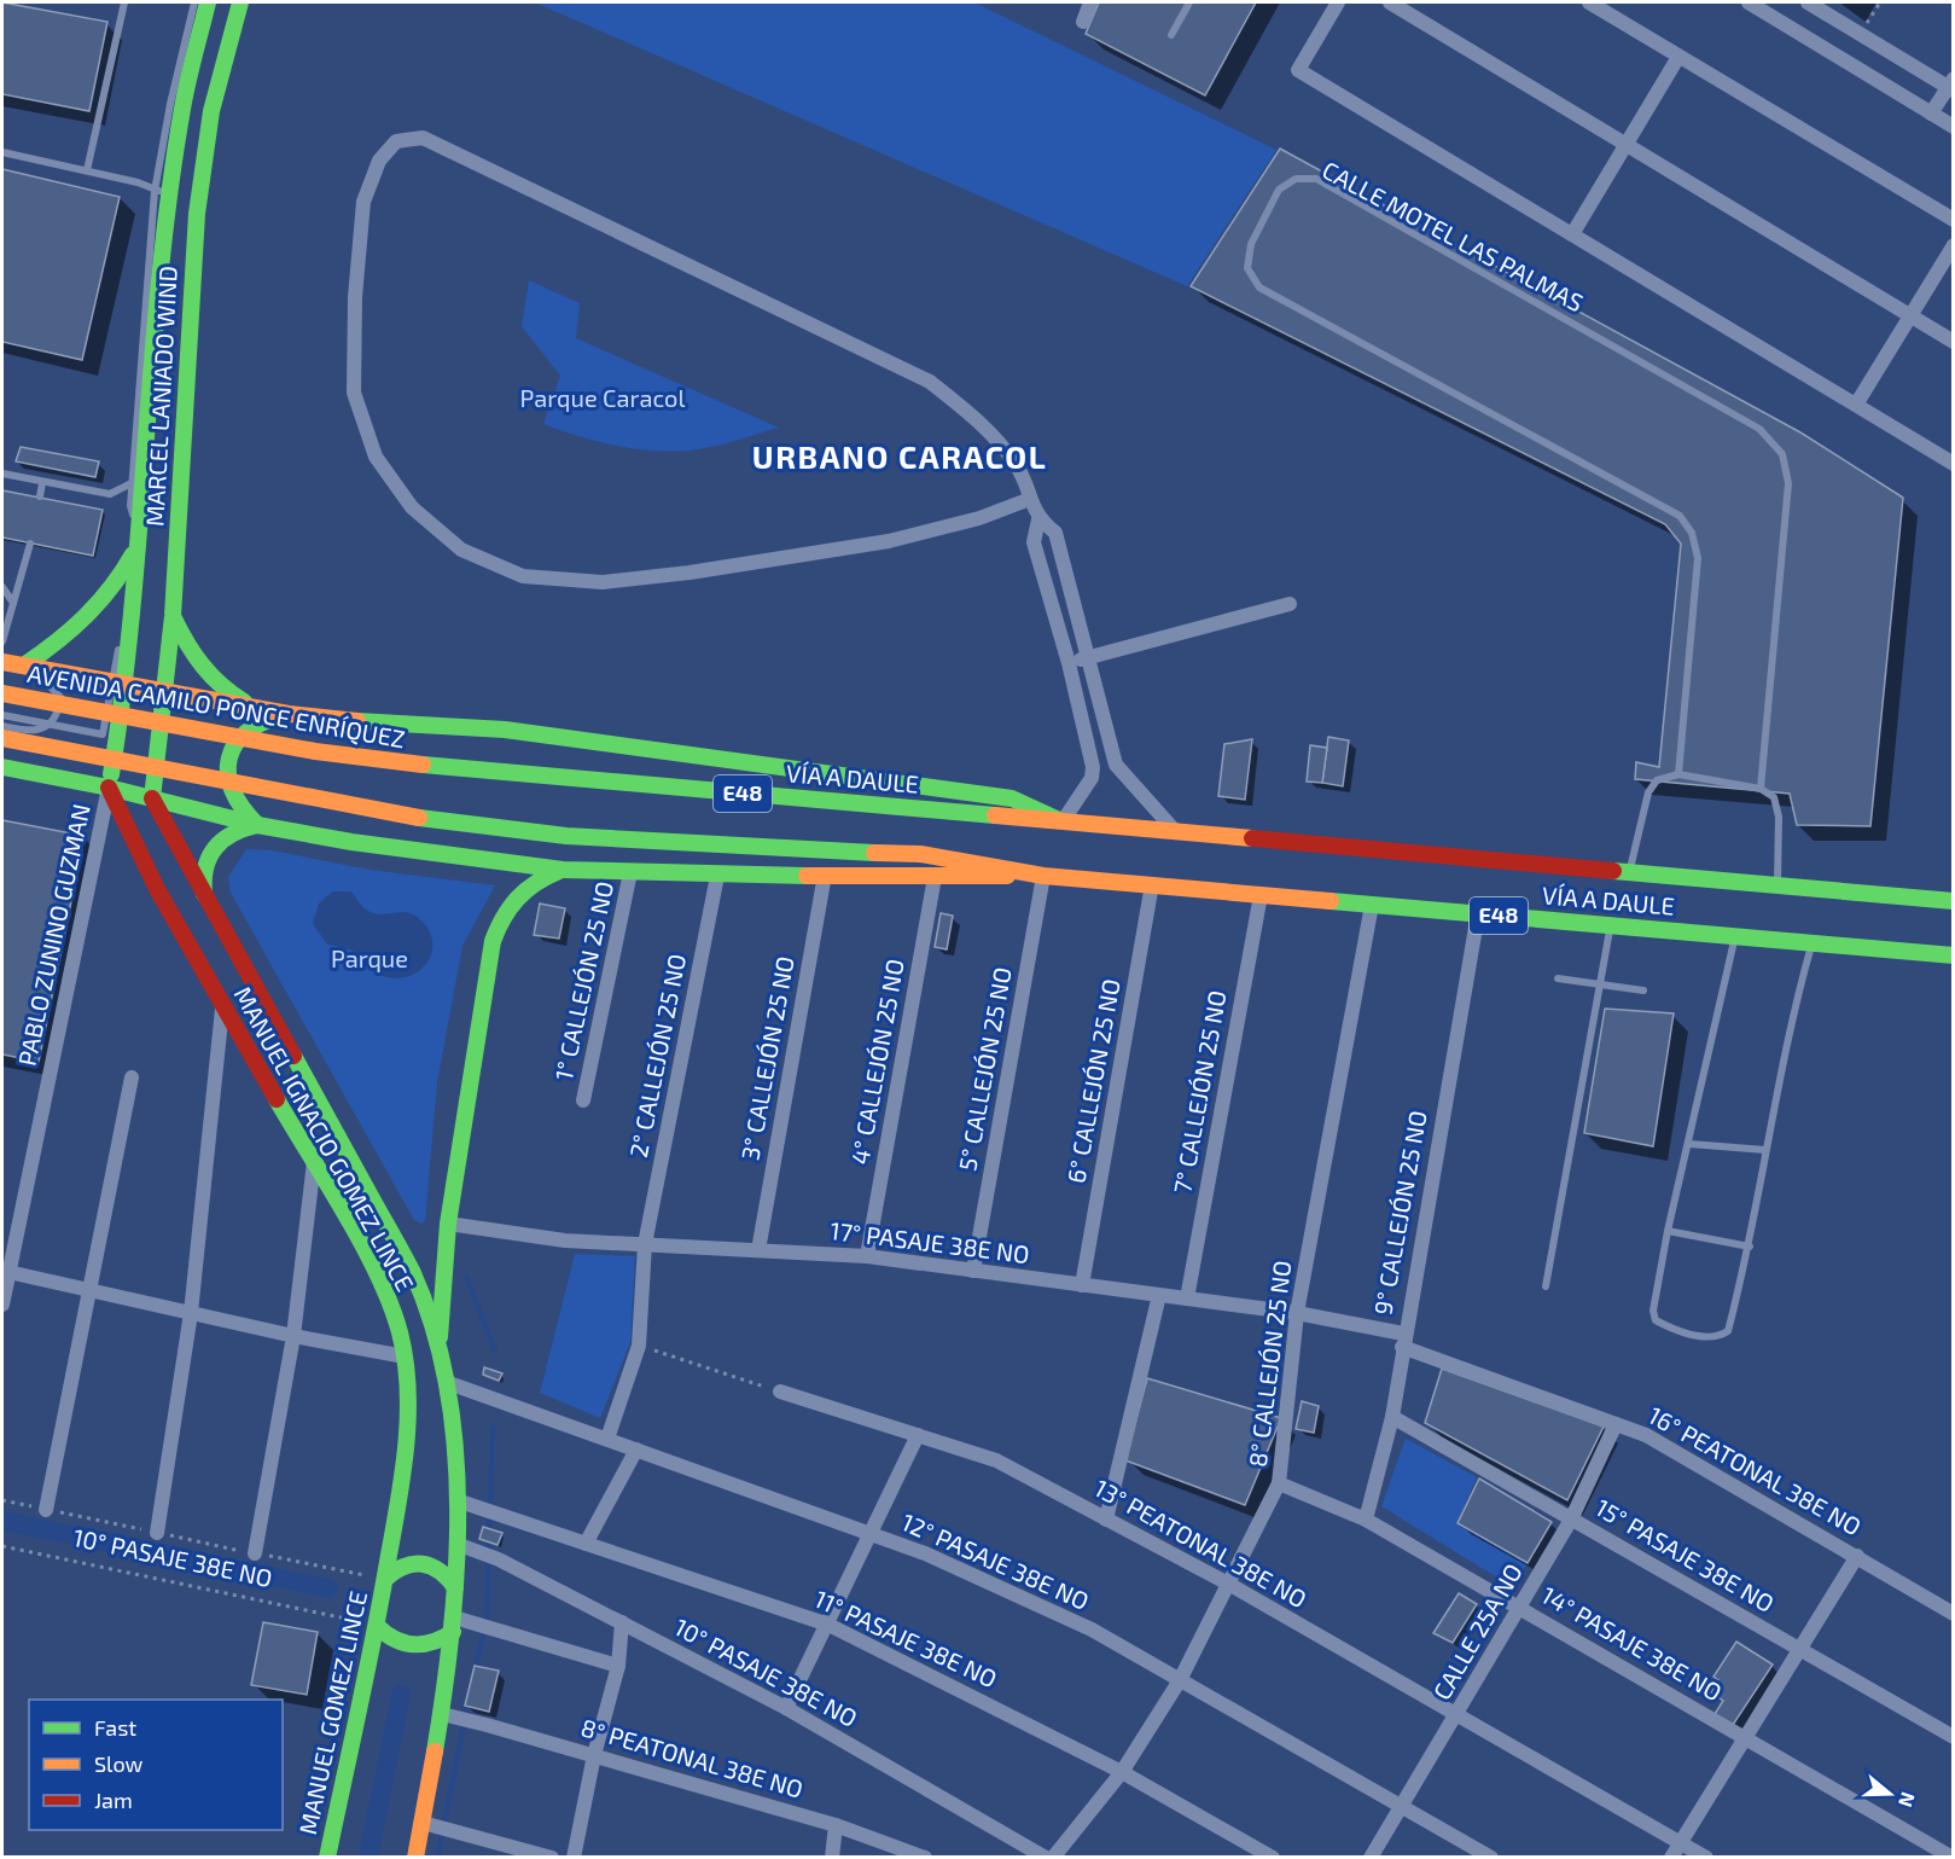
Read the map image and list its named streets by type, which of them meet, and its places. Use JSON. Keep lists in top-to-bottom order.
{
  "streets": {
    "main road": [
      "MARCEL LANIADO WIND",
      "AVENIDA CAMILO PONCE ENRÍQUEZ",
      "VÍA A DAULE",
      "E48",
      "MANUEL IGNACIO GOMEZ LINCE",
      "MANUEL GOMEZ LINCE"
    ],
    "street": [
      "PABLO ZUNINO GUZMAN",
      "1° CALLEJÓN 25 NO",
      "2° CALLEJÓN 25 NO",
      "3° CALLEJÓN 25 NO",
      "4° CALLEJÓN 25 NO",
      "5° CALLEJÓN 25 NO",
      "6° CALLEJÓN 25 NO",
      "7° CALLEJÓN 25 NO",
      "9° CALLEJÓN 25 NO",
      "17° PASAJE 38E NO",
      "8° CALLEJÓN 25 NO",
      "16° PEATONAL 38E NO",
      "13° PEATONAL 38E NO",
      "15° PASAJE 38E NO",
      "10° PASAJE 38E NO",
      "12° PASAJE 38E NO",
      "CALLE 25A NO",
      "11° PASAJE 38E NO",
      "14° PASAJE 38E NO",
      "8° PEATONAL 38E NO"
    ],
    "lane": ["CALLE MOTEL LAS PALMAS"]
  },
  "crossings": [
    ["MARCEL LANIADO WIND", "AVENIDA CAMILO PONCE ENRÍQUEZ"],
    ["MARCEL LANIADO WIND", "E48"],
    ["MARCEL LANIADO WIND", "PABLO ZUNINO GUZMAN"],
    ["MARCEL LANIADO WIND", "MANUEL IGNACIO GOMEZ LINCE"],
    ["AVENIDA CAMILO PONCE ENRÍQUEZ", "VÍA A DAULE"],
    ["VÍA A DAULE", "E48"],
    ["VÍA A DAULE", "1° CALLEJÓN 25 NO"],
    ["VÍA A DAULE", "2° CALLEJÓN 25 NO"],
    ["VÍA A DAULE", "3° CALLEJÓN 25 NO"],
    ["VÍA A DAULE", "4° CALLEJÓN 25 NO"],
    ["VÍA A DAULE", "5° CALLEJÓN 25 NO"],
    ["VÍA A DAULE", "6° CALLEJÓN 25 NO"],
    ["VÍA A DAULE", "7° CALLEJÓN 25 NO"],
    ["VÍA A DAULE", "9° CALLEJÓN 25 NO"],
    ["VÍA A DAULE", "8° CALLEJÓN 25 NO"],
    ["E48", "PABLO ZUNINO GUZMAN"],
    ["E48", "MANUEL IGNACIO GOMEZ LINCE"],
    ["PABLO ZUNINO GUZMAN", "MANUEL IGNACIO GOMEZ LINCE"],
    ["2° CALLEJÓN 25 NO", "17° PASAJE 38E NO"],
    ["2° CALLEJÓN 25 NO", "12° PASAJE 38E NO"],
    ["3° CALLEJÓN 25 NO", "17° PASAJE 38E NO"],
    ["4° CALLEJÓN 25 NO", "17° PASAJE 38E NO"],
    ["5° CALLEJÓN 25 NO", "17° PASAJE 38E NO"],
    ["6° CALLEJÓN 25 NO", "17° PASAJE 38E NO"],
    ["7° CALLEJÓN 25 NO", "17° PASAJE 38E NO"],
    ["MANUEL IGNACIO GOMEZ LINCE", "10° PASAJE 38E NO"],
    ["MANUEL IGNACIO GOMEZ LINCE", "12° PASAJE 38E NO"],
    ["MANUEL IGNACIO GOMEZ LINCE", "11° PASAJE 38E NO"],
    ["MANUEL IGNACIO GOMEZ LINCE", "MANUEL GOMEZ LINCE"],
    ["9° CALLEJÓN 25 NO", "17° PASAJE 38E NO"],
    ["9° CALLEJÓN 25 NO", "16° PEATONAL 38E NO"],
    ["9° CALLEJÓN 25 NO", "15° PASAJE 38E NO"],
    ["9° CALLEJÓN 25 NO", "14° PASAJE 38E NO"],
    ["17° PASAJE 38E NO", "8° CALLEJÓN 25 NO"],
    ["17° PASAJE 38E NO", "16° PEATONAL 38E NO"],
    ["8° CALLEJÓN 25 NO", "13° PEATONAL 38E NO"],
    ["8° CALLEJÓN 25 NO", "12° PASAJE 38E NO"],
    ["8° CALLEJÓN 25 NO", "11° PASAJE 38E NO"],
    ["8° CALLEJÓN 25 NO", "14° PASAJE 38E NO"],
    ["16° PEATONAL 38E NO", "CALLE 25A NO"],
    ["13° PEATONAL 38E NO", "CALLE 25A NO"],
    ["15° PASAJE 38E NO", "CALLE 25A NO"],
    ["10° PASAJE 38E NO", "MANUEL GOMEZ LINCE"],
    ["12° PASAJE 38E NO", "CALLE 25A NO"],
    ["CALLE 25A NO", "14° PASAJE 38E NO"]
  ],
  "districts": ["URBANO CARACOL"],
  "parks": ["Parque Caracol", "Parque"],
  "legend": ["Fast", "Slow", "Jam"],
  "north": "right"
}
